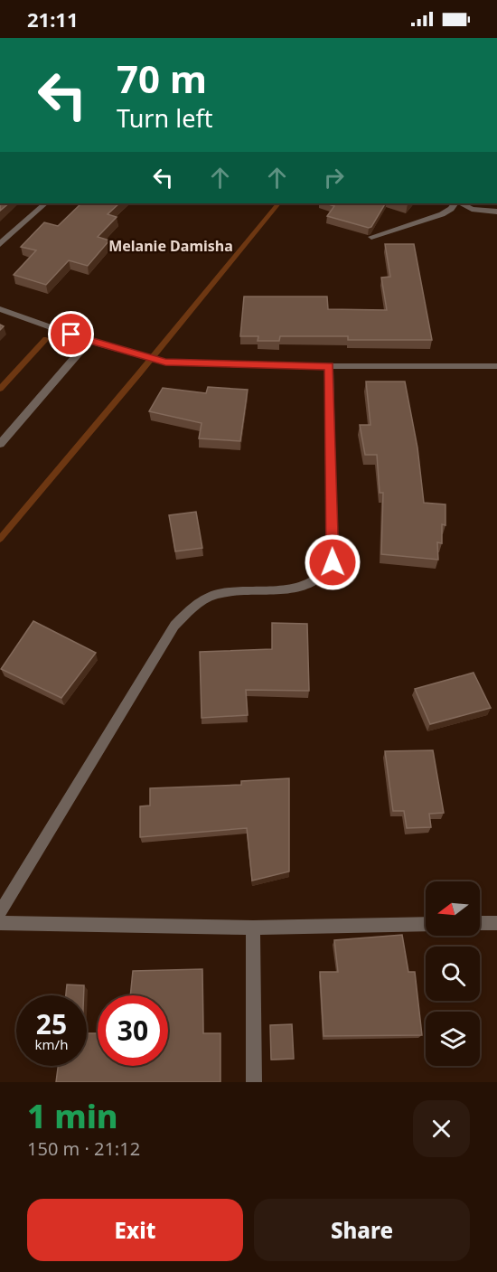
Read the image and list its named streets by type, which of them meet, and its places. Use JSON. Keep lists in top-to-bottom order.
{
  "districts": ["Melanie Damisha"],
  "north": "left",
  "page": {
    "status": "21:11",
    "turn": ["70 m", "Turn left"],
    "speed": "25 km/h",
    "limit": "30",
    "heading": ["1 min", "150 m · 21:12"],
    "buttons": ["Exit", "Share"]
  }
}
